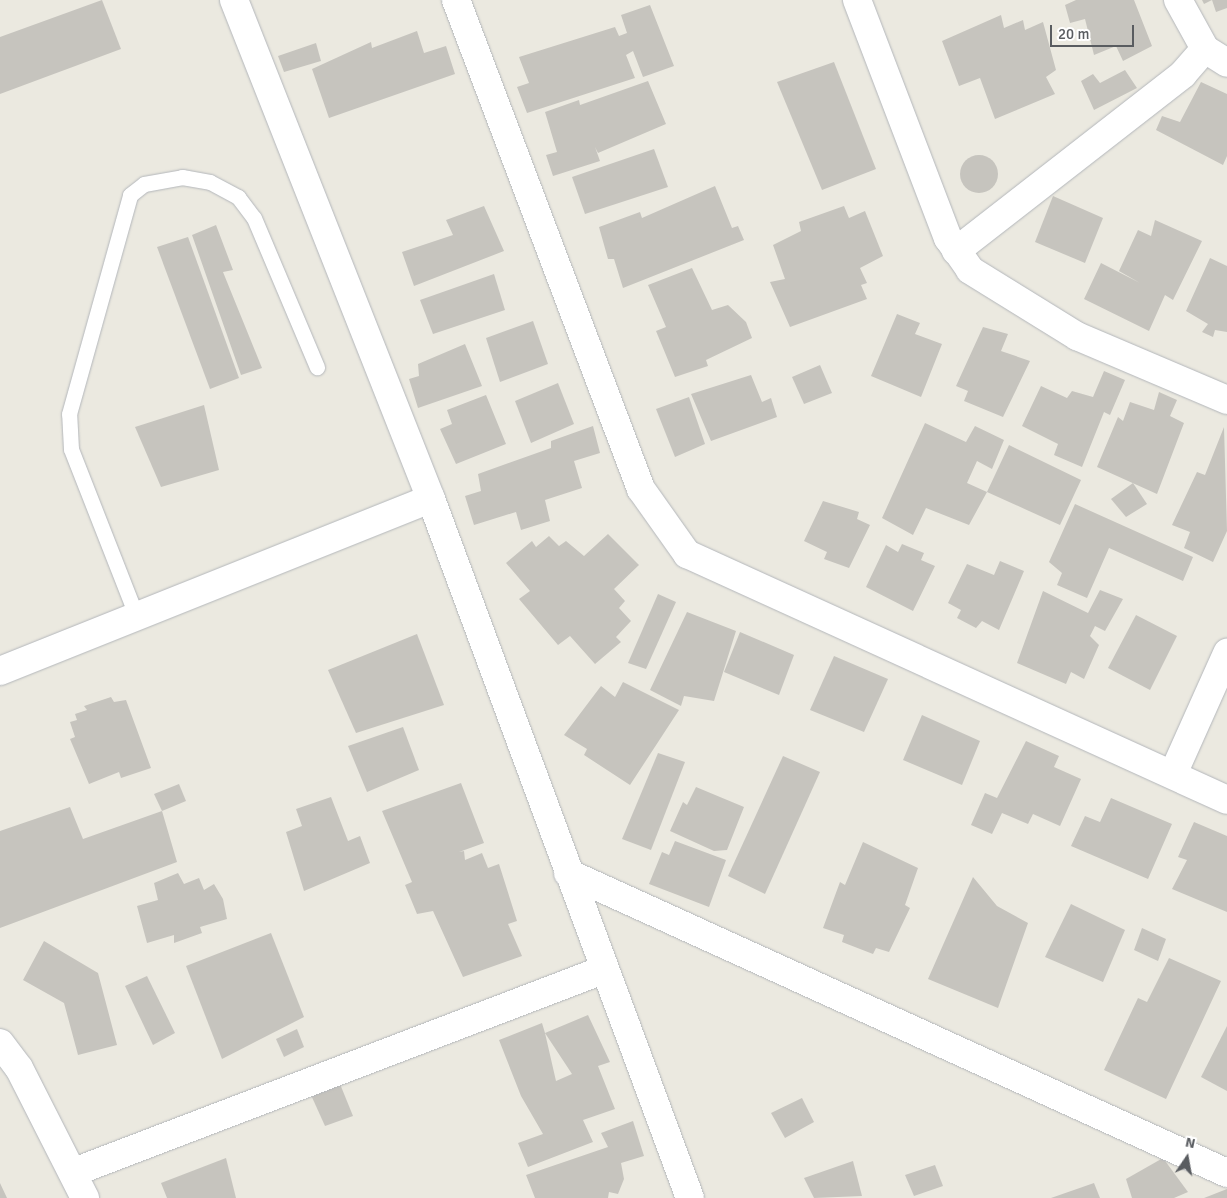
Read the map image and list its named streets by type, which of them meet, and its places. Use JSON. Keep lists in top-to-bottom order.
{
  "scale_bar": "20 m",
  "north": "top"
}
